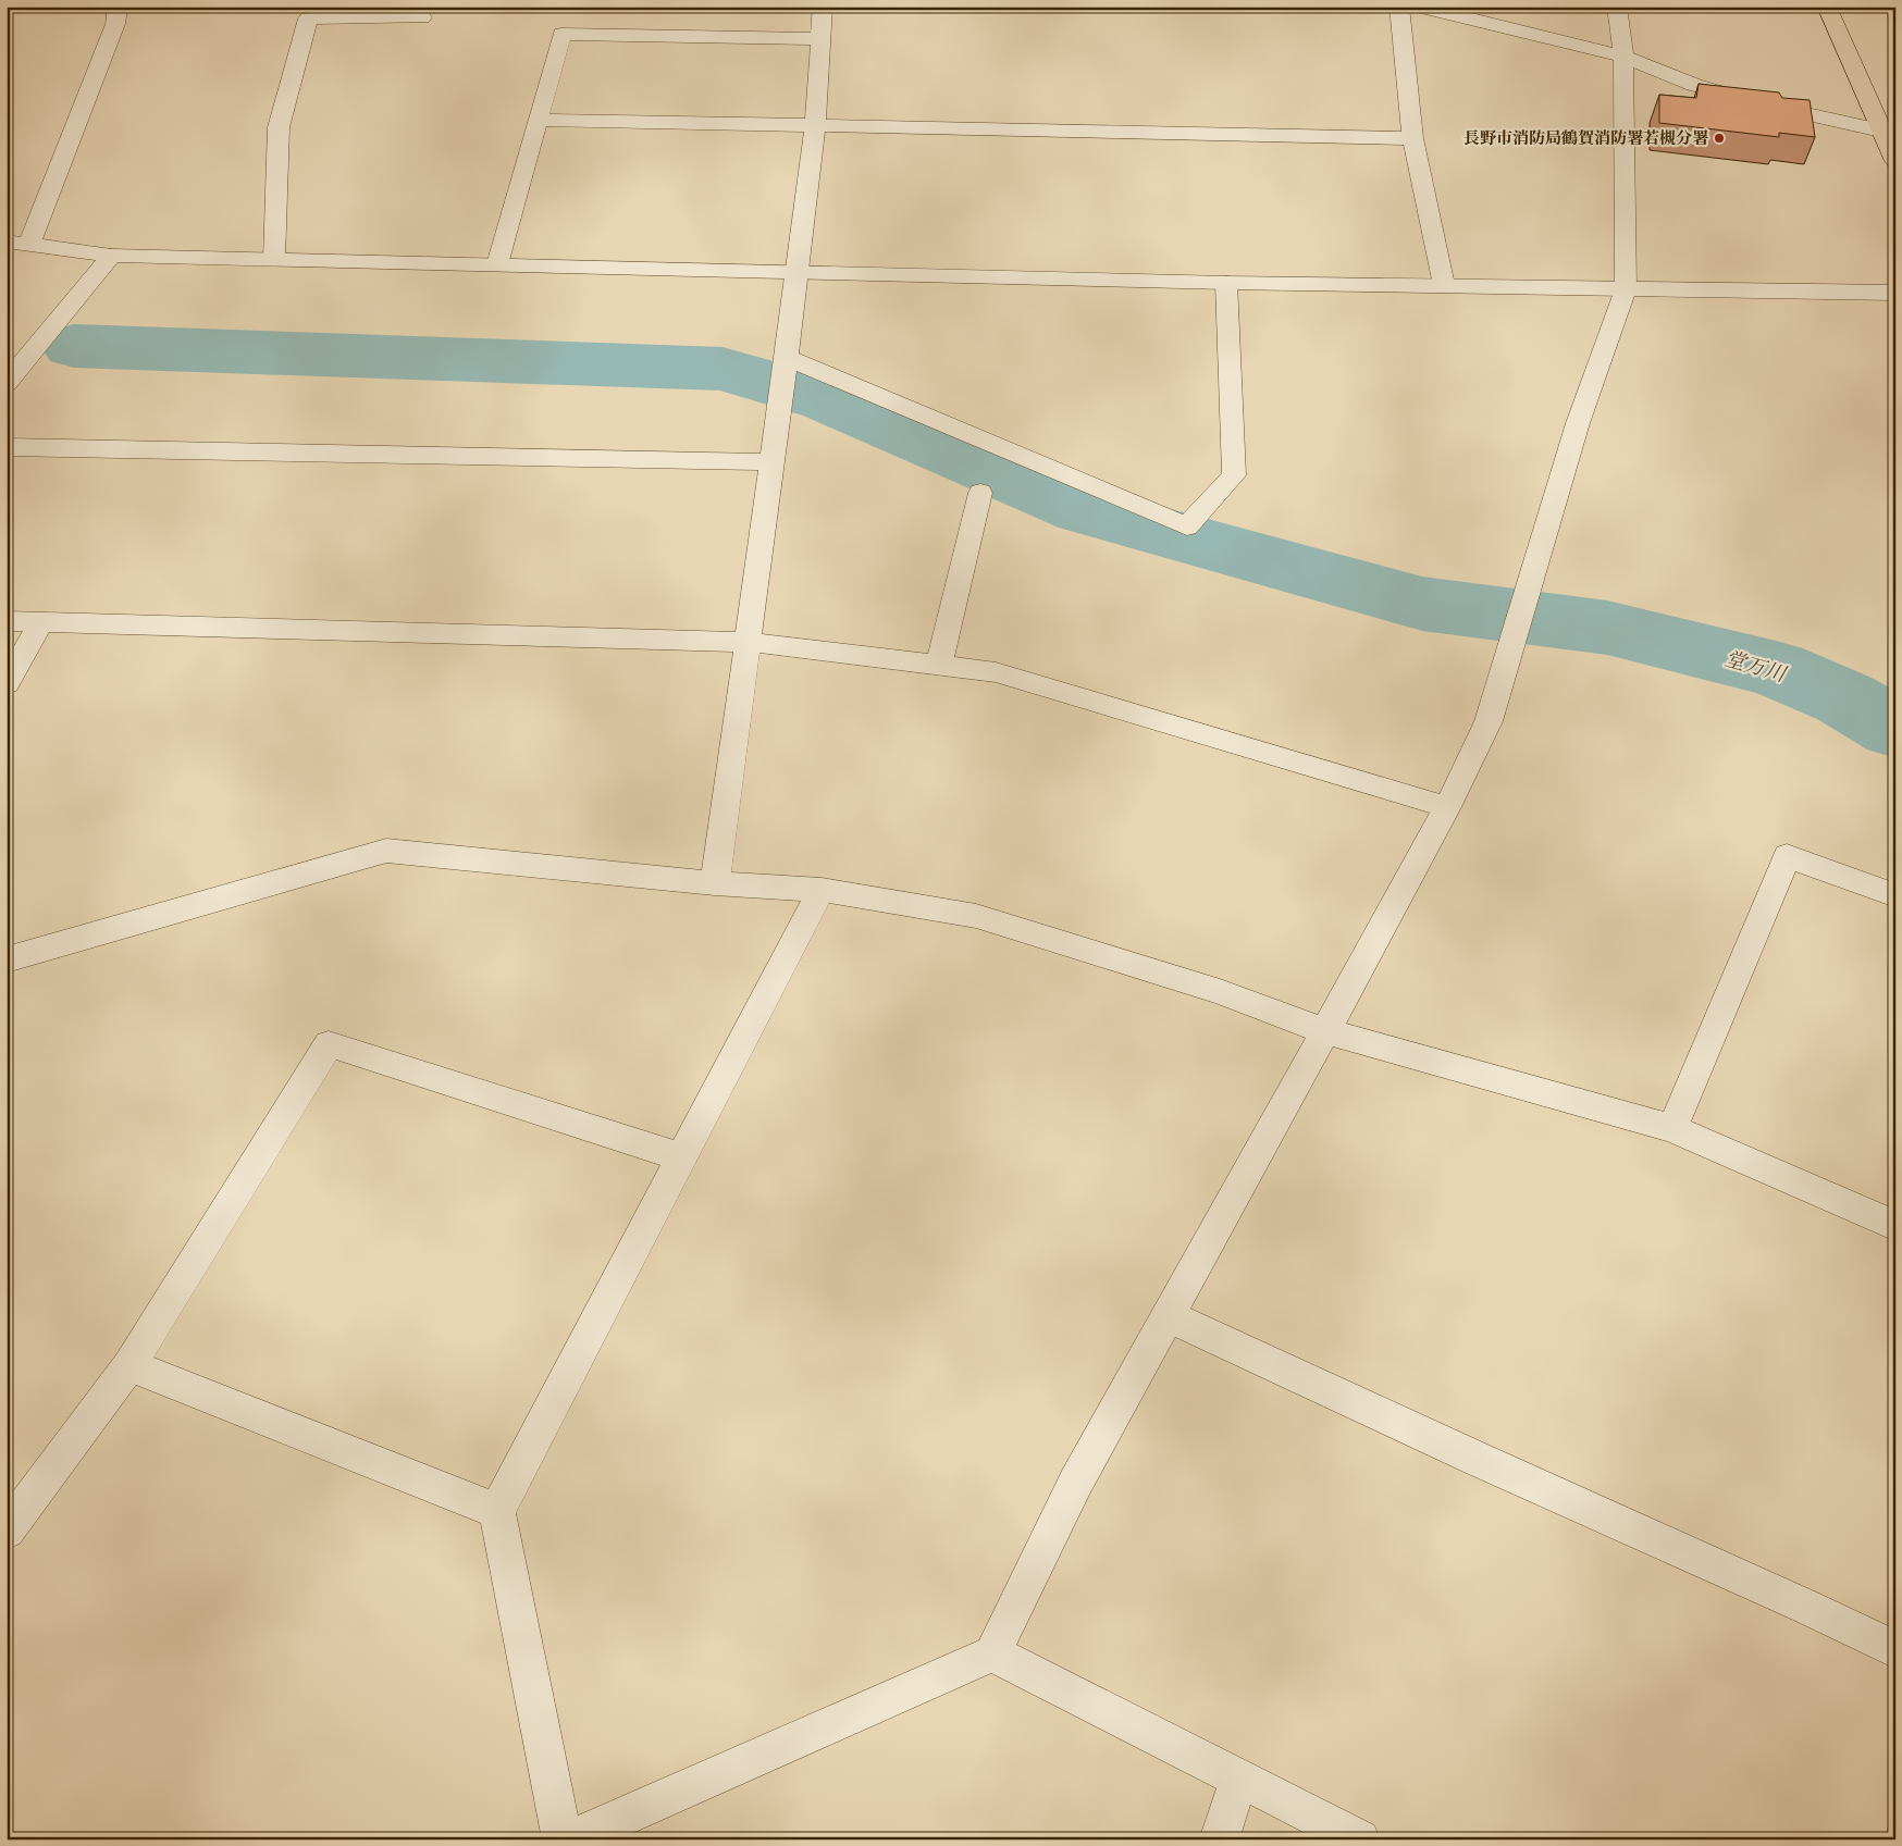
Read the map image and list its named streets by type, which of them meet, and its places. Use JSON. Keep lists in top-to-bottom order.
{
  "water": ["堂万川"],
  "places": ["長野市消防局鶴賀消防署若槻分署"]
}
